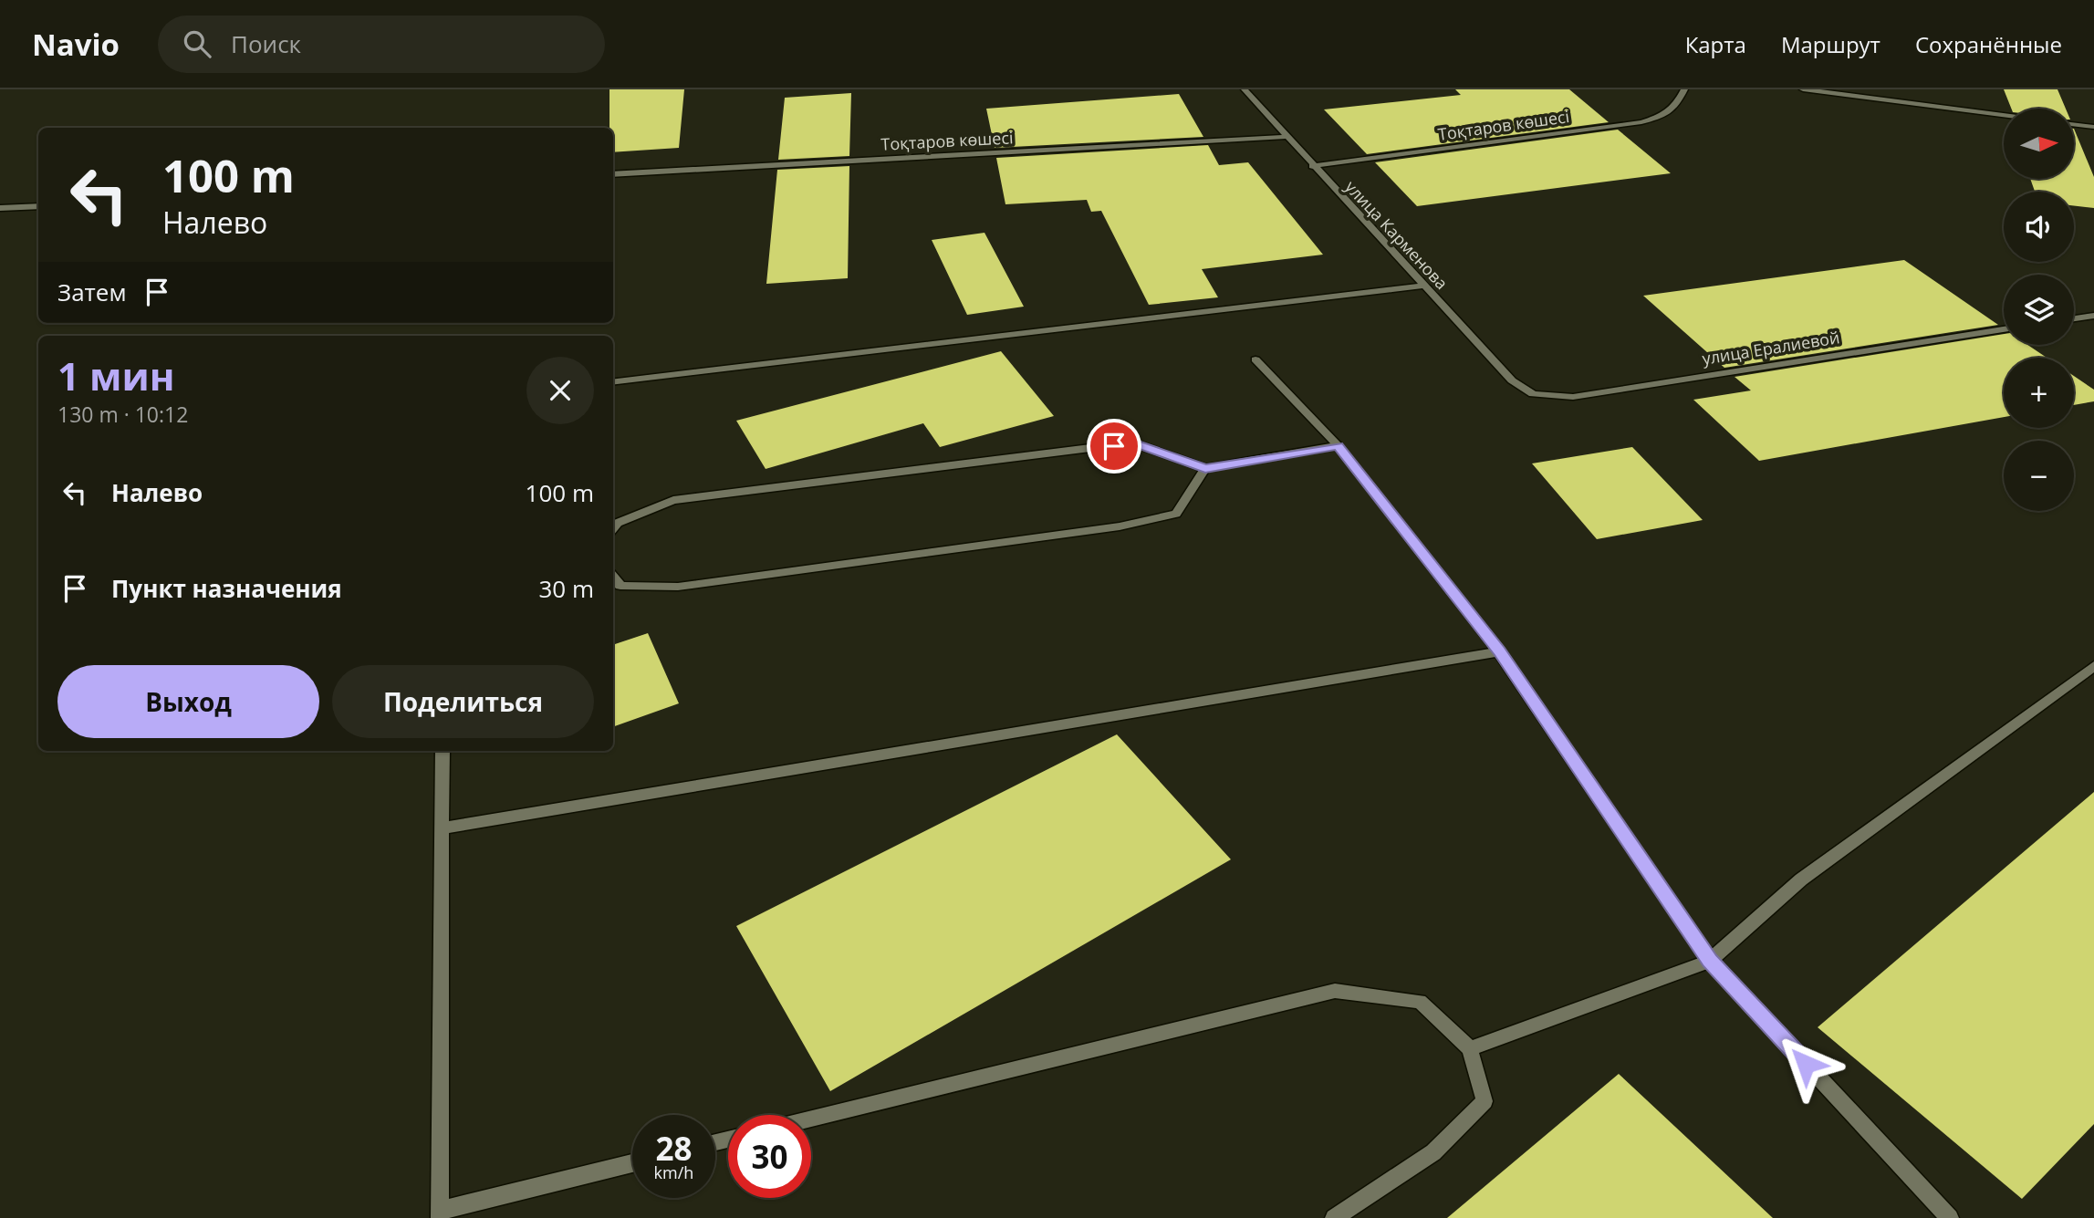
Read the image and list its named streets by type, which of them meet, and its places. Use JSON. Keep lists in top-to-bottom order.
{
  "streets": {
    "street": ["Тоқтаров көшесі", "улица Карменова", "улица Ералиевой"]
  },
  "crossings": [
    ["Тоқтаров көшесі", "улица Карменова"],
    ["улица Карменова", "улица Ералиевой"]
  ],
  "north": "right",
  "page": {
    "header": "Navio",
    "search": "Поиск",
    "nav": ["Карта", "Маршрут", "Сохранённые"],
    "map_buttons": ["+", "−"],
    "turn": ["100 m", "Налево"],
    "then": "Затем",
    "heading": ["1 мин", "130 m · 10:12"],
    "list": [
      {
        "name": "Налево",
        "value": "100 m"
      },
      {
        "name": "Пункт назначения",
        "value": "30 m"
      }
    ],
    "buttons": ["Выход", "Поделиться"],
    "speed": "28 km/h",
    "limit": "30"
  }
}
